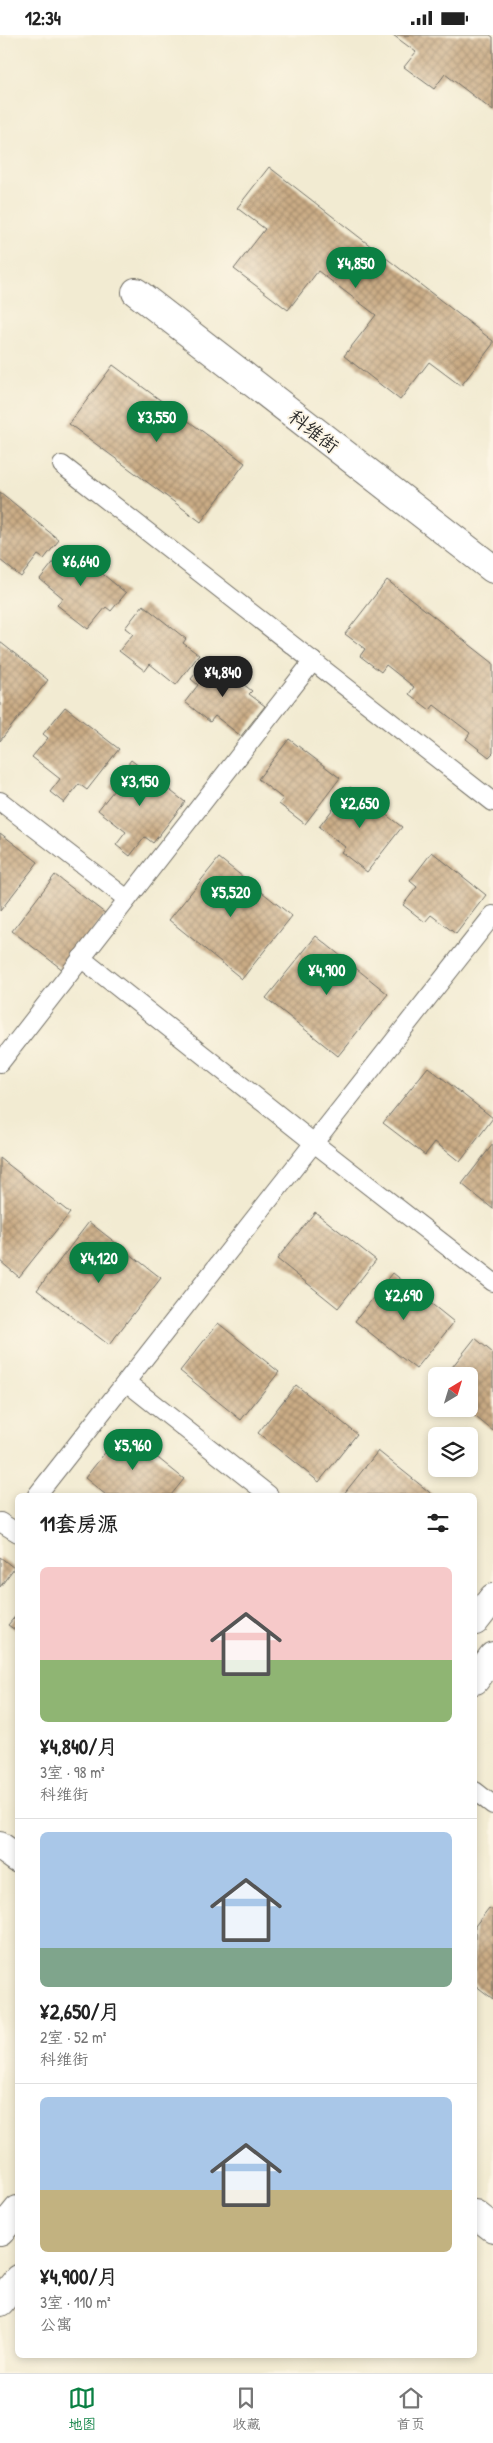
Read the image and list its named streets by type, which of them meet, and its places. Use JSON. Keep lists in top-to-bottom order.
{
  "streets": {
    "street": ["科维街"]
  },
  "north": "top right",
  "page": {
    "status": "12:34",
    "price": [
      "¥4,850",
      "¥3,550",
      "¥6,640",
      "¥4,840",
      "¥3,150",
      "¥2,650",
      "¥5,520",
      "¥4,900",
      "¥4,120",
      "¥2,690",
      "¥5,960"
    ],
    "heading": "11套房源",
    "list": [
      {
        "name": "¥4,840/月",
        "note": "3室 · 98 m² · 科维街"
      },
      {
        "name": "¥2,650/月",
        "note": "2室 · 52 m² · 科维街"
      },
      {
        "name": "¥4,900/月",
        "note": "3室 · 110 m² · 公寓"
      }
    ],
    "tabs": ["地图", "收藏", "首页"]
  }
}
